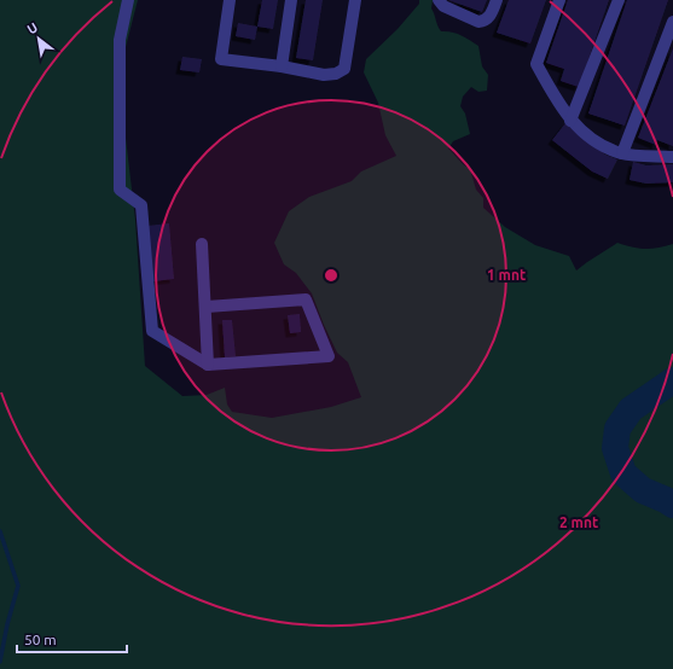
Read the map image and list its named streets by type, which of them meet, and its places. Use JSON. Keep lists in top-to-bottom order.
{
  "scale_bar": "50 m",
  "north": "top left",
  "rings": ["1 mnt", "2 mnt"]
}
